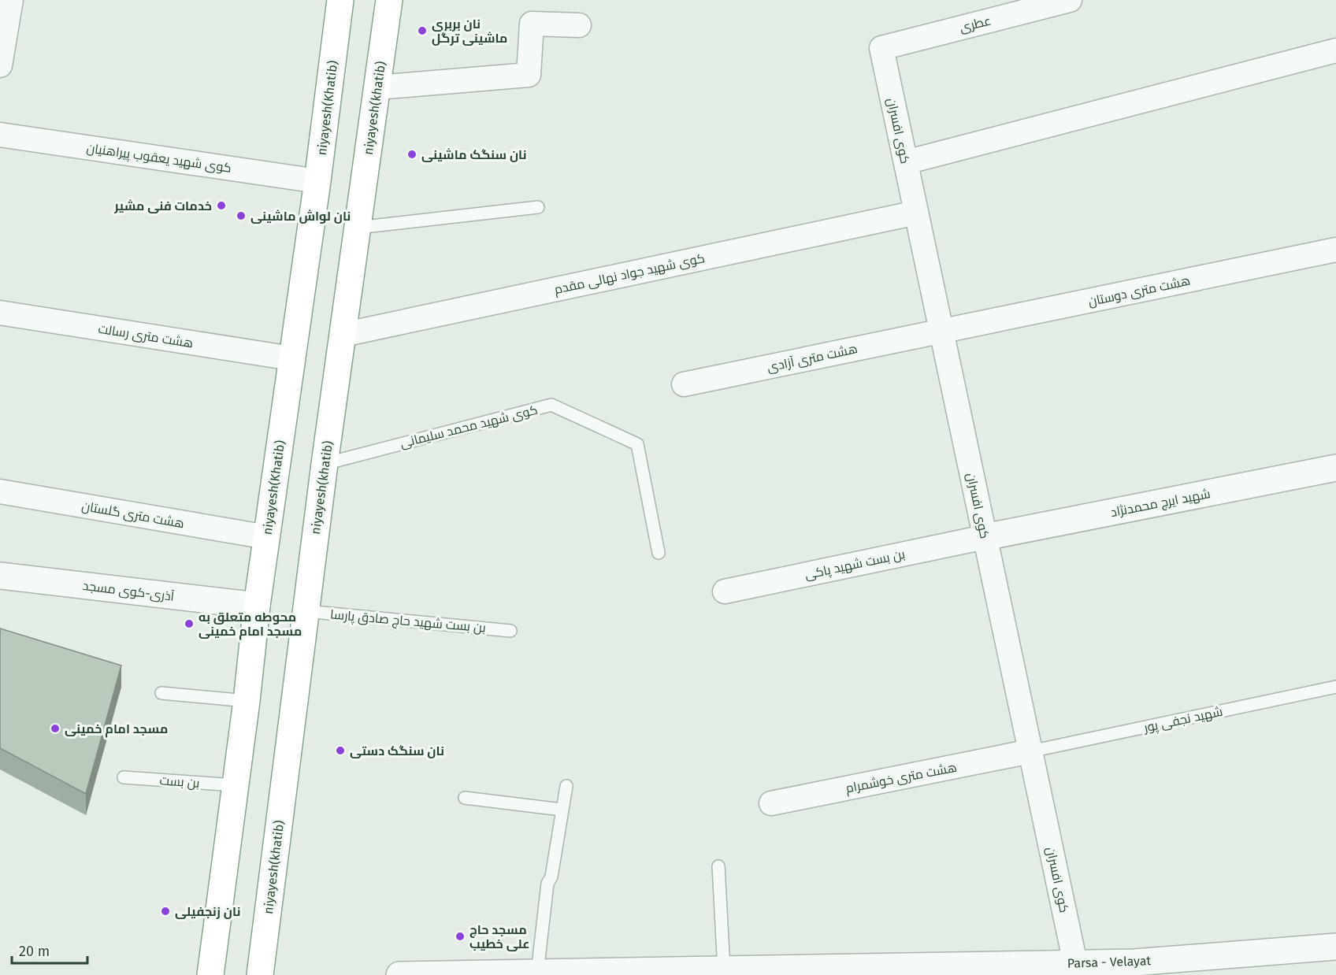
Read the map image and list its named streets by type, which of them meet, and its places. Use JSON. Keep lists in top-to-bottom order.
{
  "streets": {
    "highway": ["niyayesh(Khatib)", "niyayesh(khatib)"],
    "street": [
      "عطری",
      "کوی افسران",
      "کوی شهید یعقوب پیراهنیان",
      "کوی شهید جواد نهالی مقدم",
      "هشت متری دوستان",
      "هشت متری رسالت",
      "هشت متری آزادی",
      "شهید ایرج محمدنژاد",
      "هشت متری گلستان",
      "بن بست شهید پاکى",
      "آذری-کوی مسجد",
      "هشت متری خوشمرام",
      "Parsa - Velayat"
    ],
    "lane": [
      "کوی شهید محمد سلیمانی",
      "بن بست شهید حاج صادق پارسا",
      "شهید نجفی پور",
      "بن بست"
    ]
  },
  "crossings": [
    ["عطری", "کوی افسران"],
    ["niyayesh(Khatib)", "کوی شهید یعقوب پیراهنیان"],
    ["niyayesh(Khatib)", "هشت متری رسالت"],
    ["niyayesh(Khatib)", "هشت متری گلستان"],
    ["niyayesh(Khatib)", "آذری-کوی مسجد"],
    ["niyayesh(Khatib)", "بن بست"],
    ["niyayesh(khatib)", "کوی شهید جواد نهالی مقدم"],
    ["niyayesh(khatib)", "کوی شهید محمد سلیمانی"],
    ["niyayesh(khatib)", "بن بست شهید حاج صادق پارسا"],
    ["کوی افسران", "کوی شهید جواد نهالی مقدم"],
    ["کوی افسران", "هشت متری دوستان"],
    ["کوی افسران", "هشت متری آزادی"],
    ["کوی افسران", "شهید ایرج محمدنژاد"],
    ["کوی افسران", "بن بست شهید پاکى"],
    ["کوی افسران", "شهید نجفی پور"],
    ["کوی افسران", "هشت متری خوشمرام"],
    ["کوی افسران", "Parsa - Velayat"],
    ["هشت متری دوستان", "هشت متری آزادی"],
    ["شهید ایرج محمدنژاد", "بن بست شهید پاکى"],
    ["شهید نجفی پور", "هشت متری خوشمرام"]
  ],
  "places": [
    "نان بربری ماشینی ترگل",
    "نان سنگک ماشینی",
    "خدمات فنی مشیر",
    "نان لواش ماشینی",
    "محوطه متعلق به مسجد امام خمینی",
    "مسجد امام خمینی",
    "نان سنگک دستی",
    "نان زنجفیلی",
    "مسجد حاج علی خطیب"
  ],
  "scale_bar": "20 m"
}
